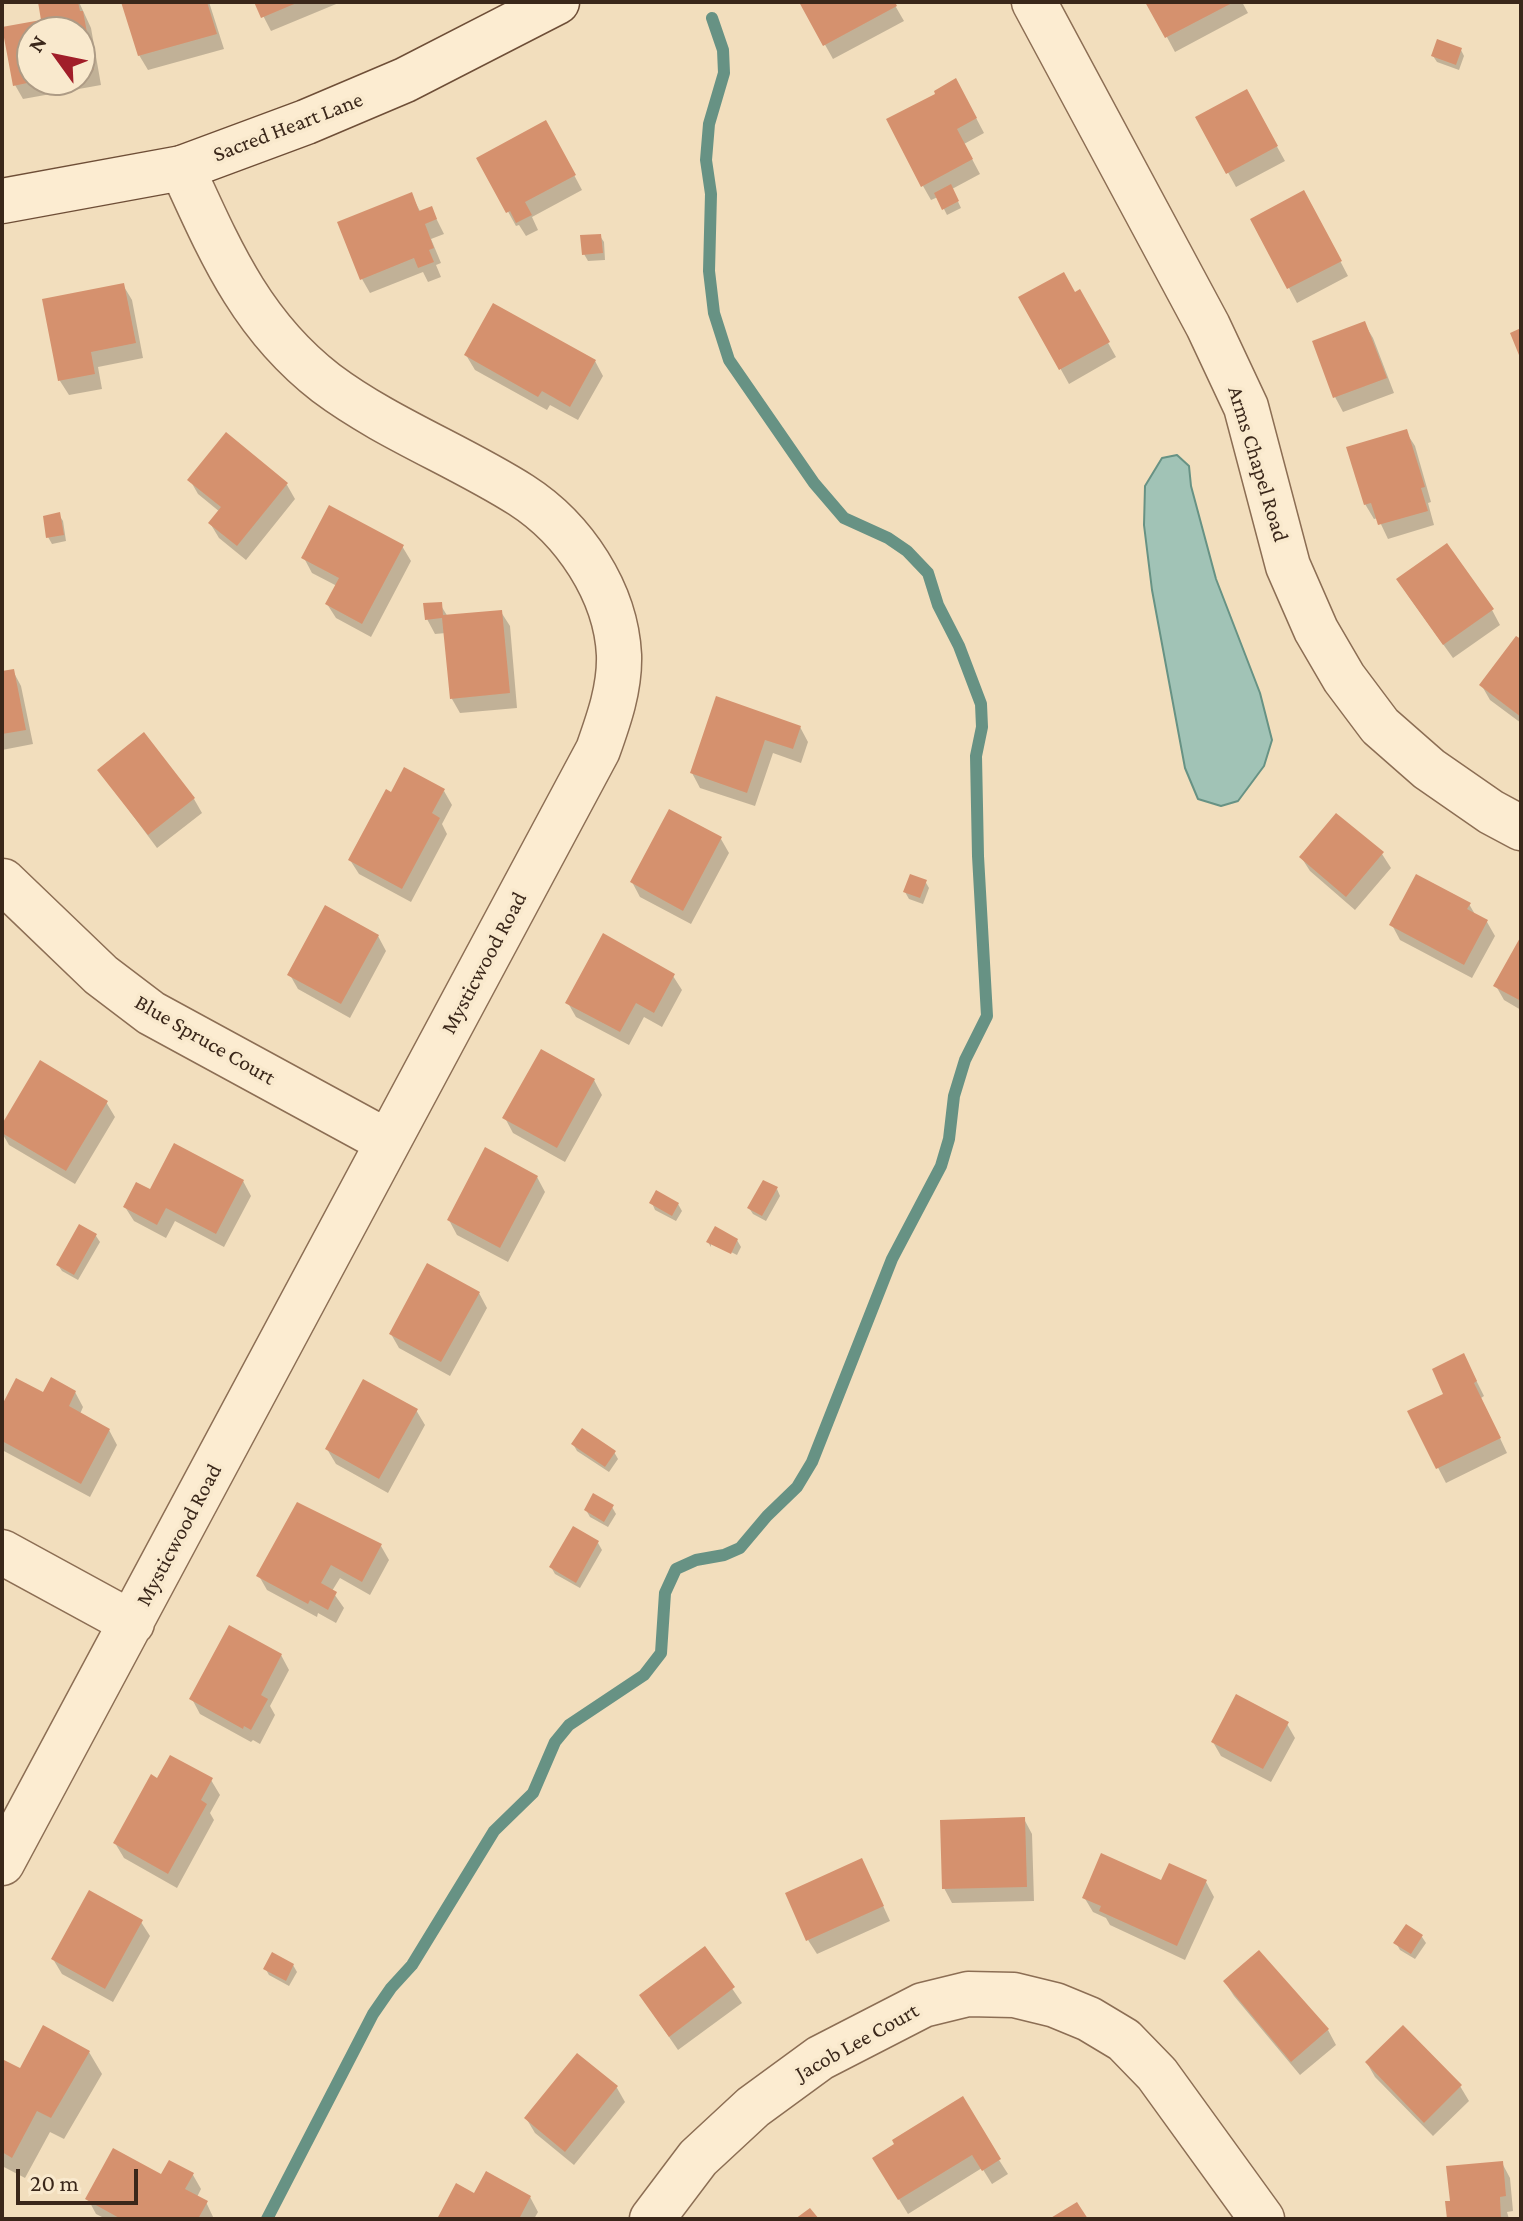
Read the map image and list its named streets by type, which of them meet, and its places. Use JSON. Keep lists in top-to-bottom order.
{
  "streets": {
    "street": [
      "Sacred Heart Lane",
      "Arms Chapel Road",
      "Mysticwood Road",
      "Blue Spruce Court",
      "Jacob Lee Court"
    ]
  },
  "crossings": [
    ["Sacred Heart Lane", "Mysticwood Road"],
    ["Mysticwood Road", "Blue Spruce Court"]
  ],
  "scale_bar": "20 m",
  "north": "top left"
}
